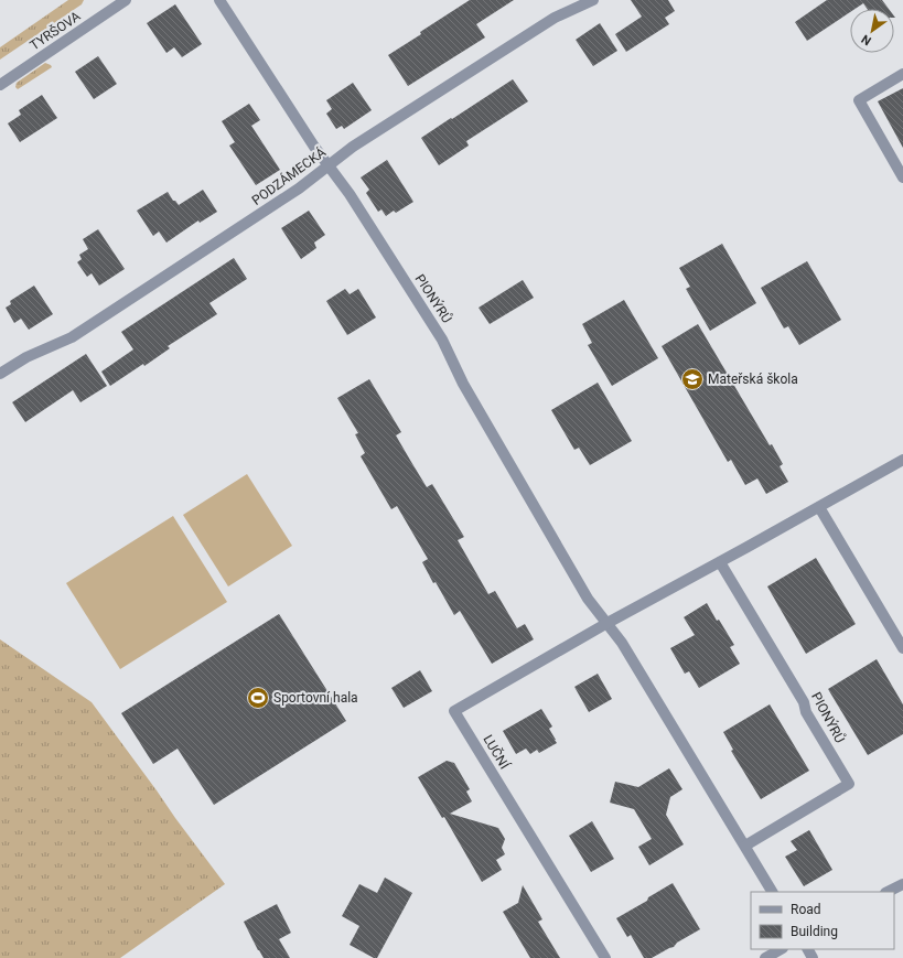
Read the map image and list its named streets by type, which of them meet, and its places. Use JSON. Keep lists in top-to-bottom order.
{
  "streets": {
    "street": [
      "TYRŠOVA",
      "PODZÁMECKÁ",
      "PIONÝRŮ",
      "LUČNÍ"
    ]
  },
  "crossings": [
    ["PODZÁMECKÁ", "PIONÝRŮ"],
    ["PIONÝRŮ", "LUČNÍ"]
  ],
  "places": {
    "school or university": ["Mateřská škola"],
    "sports": ["Sportovní hala"]
  },
  "legend": ["Road", "Building"],
  "north": "bottom left"
}
